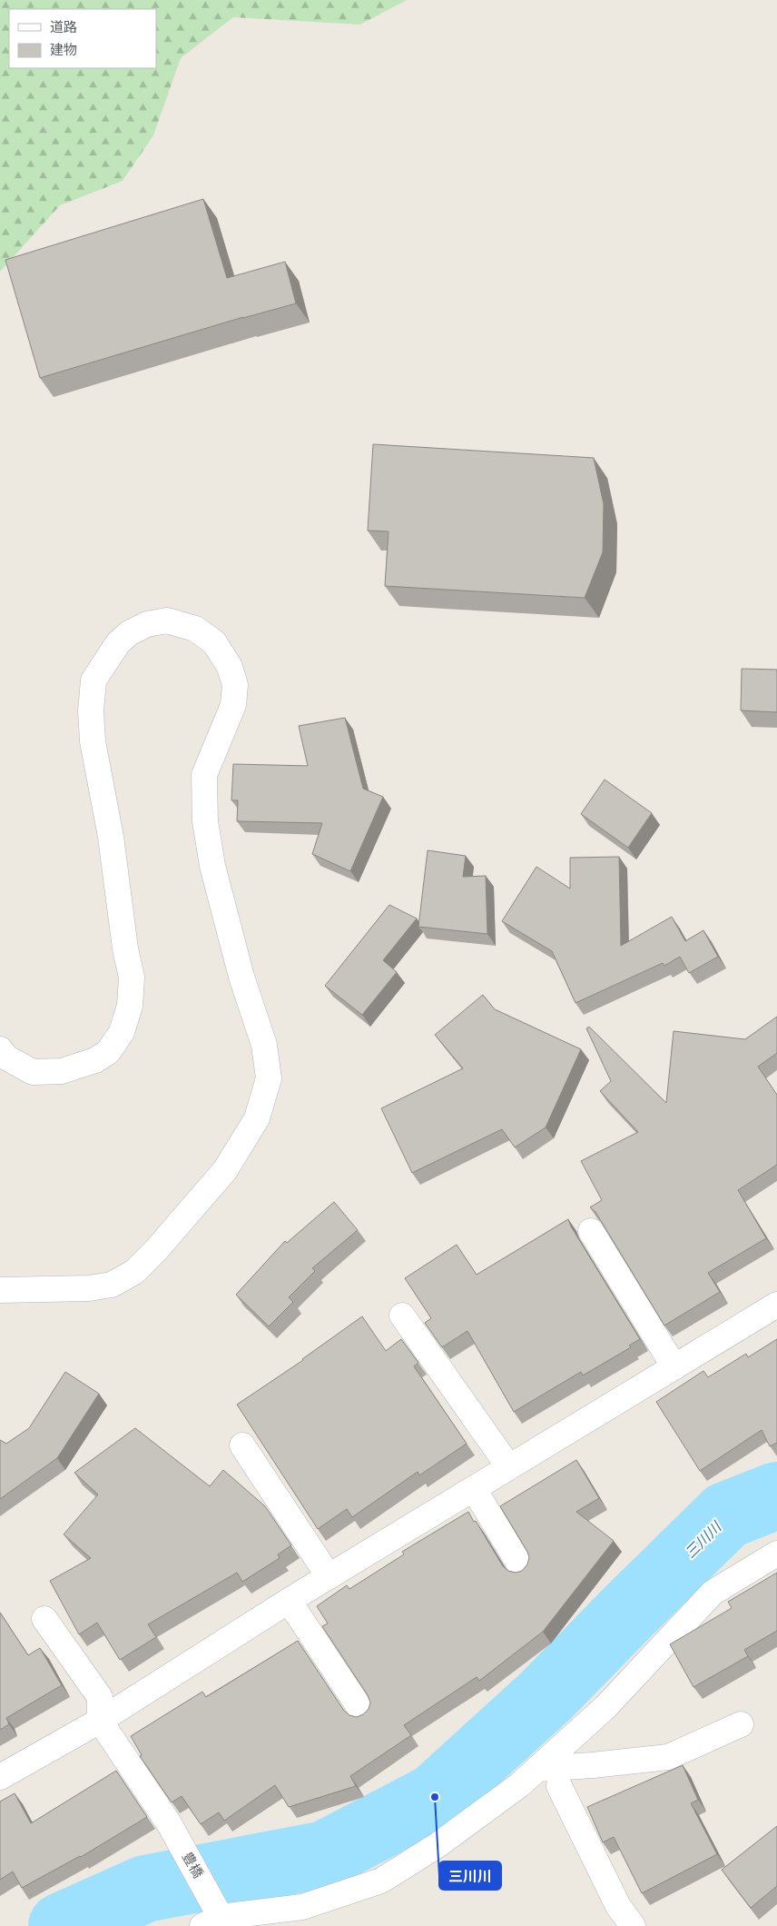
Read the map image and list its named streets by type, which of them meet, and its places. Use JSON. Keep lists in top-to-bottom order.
{
  "streets": {
    "street": ["豊橋"]
  },
  "water": ["三川川"],
  "places": ["三川川"],
  "legend": ["道路", "建物"]
}
